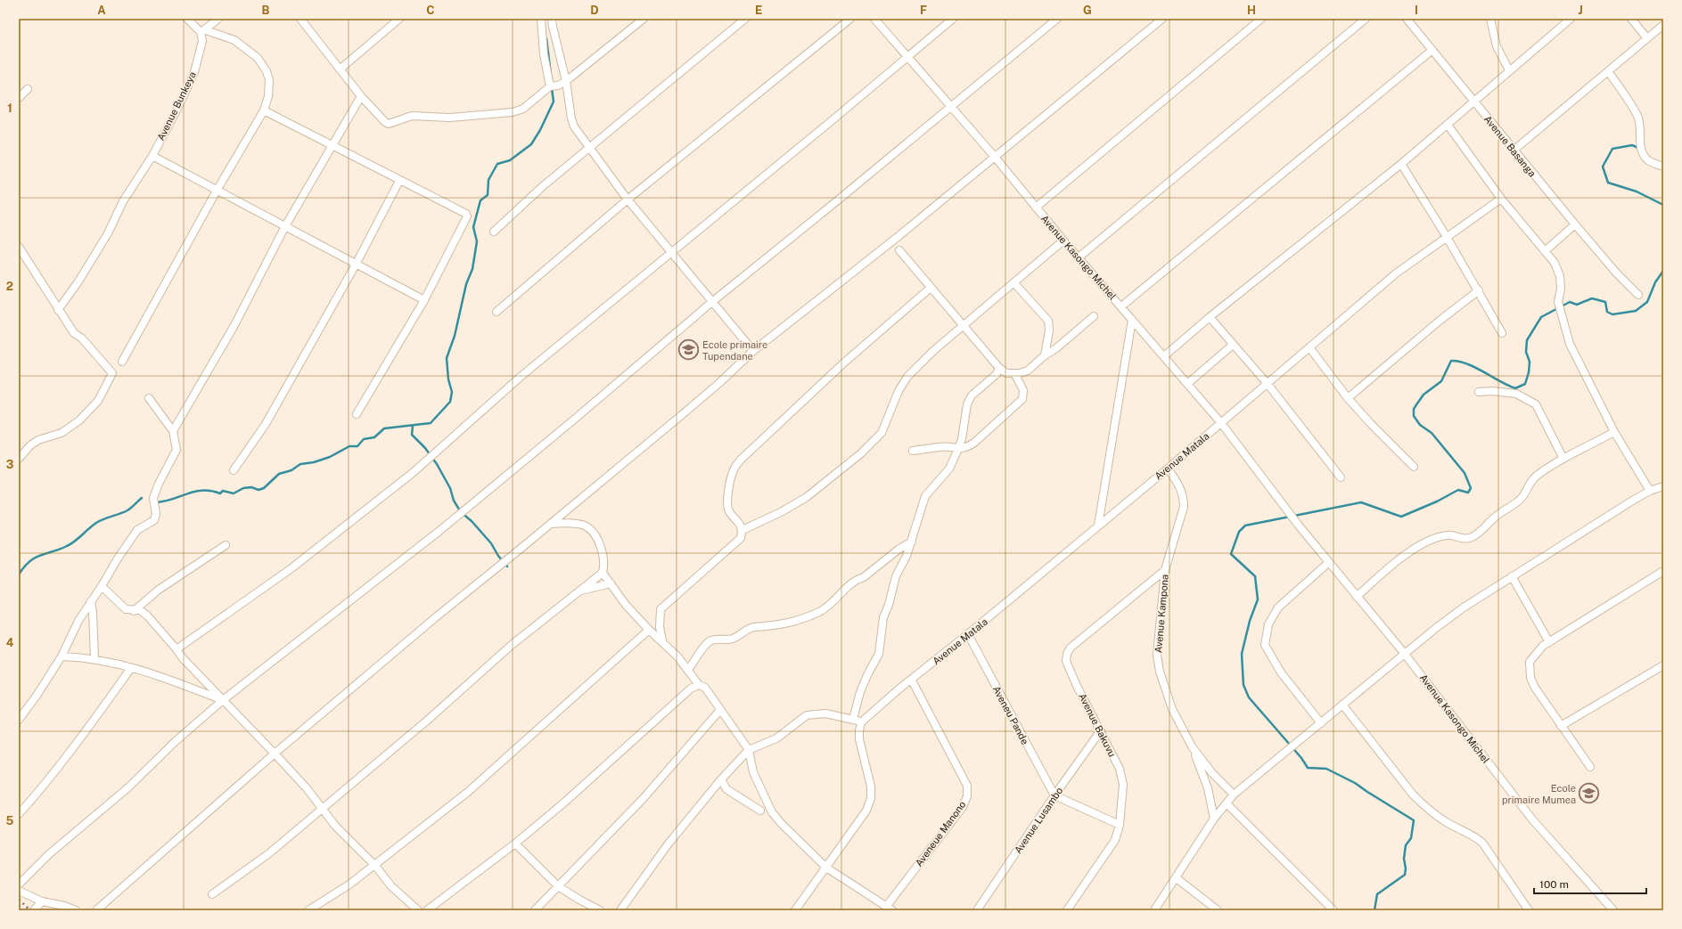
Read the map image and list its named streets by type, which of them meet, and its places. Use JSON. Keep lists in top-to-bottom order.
{
  "streets": {
    "street": [
      "Avenue Bunkeya",
      "Avenue Basanga",
      "Avenue Kasongo Michel",
      "Avenue Matala",
      "Avenue Kampona",
      "Aveneu Pande",
      "Avenue Bakuvu",
      "Avenue Lusambo",
      "Aveneue Manono"
    ]
  },
  "crossings": [
    ["Avenue Kasongo Michel", "Avenue Matala"],
    ["Avenue Matala", "Avenue Kampona"],
    ["Avenue Matala", "Aveneu Pande"],
    ["Avenue Matala", "Aveneue Manono"],
    ["Avenue Kampona", "Avenue Bakuvu"],
    ["Aveneu Pande", "Avenue Lusambo"],
    ["Avenue Bakuvu", "Avenue Lusambo"]
  ],
  "places": {
    "school or university": ["Ecole primaire Tupendane", "Ecole primaire Mumea"]
  },
  "scale_bar": "100 m",
  "grid": {
    "columns": [
      "A",
      "B",
      "C",
      "D",
      "E",
      "F",
      "G",
      "H",
      "I",
      "J"
    ],
    "rows": [
      "1",
      "2",
      "3",
      "4",
      "5"
    ]
  }
}
